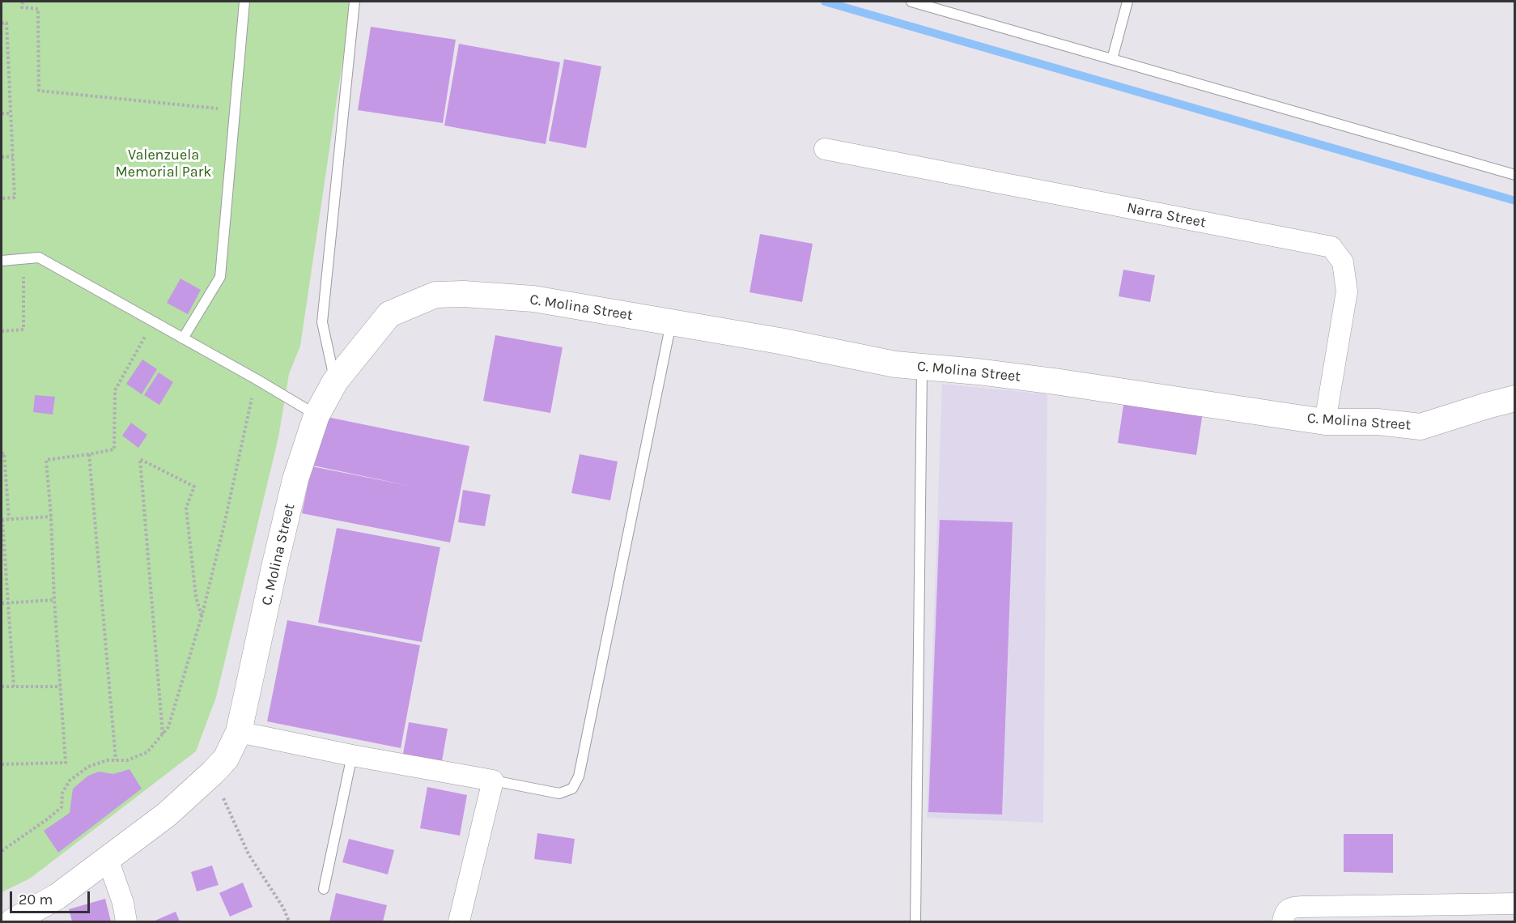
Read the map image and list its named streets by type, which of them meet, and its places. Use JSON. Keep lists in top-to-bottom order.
{
  "streets": {
    "street": ["Narra Street", "C. Molina Street"]
  },
  "crossings": [
    ["Narra Street", "C. Molina Street"]
  ],
  "parks": ["Valenzuela Memorial Park"],
  "scale_bar": "20 m"
}
